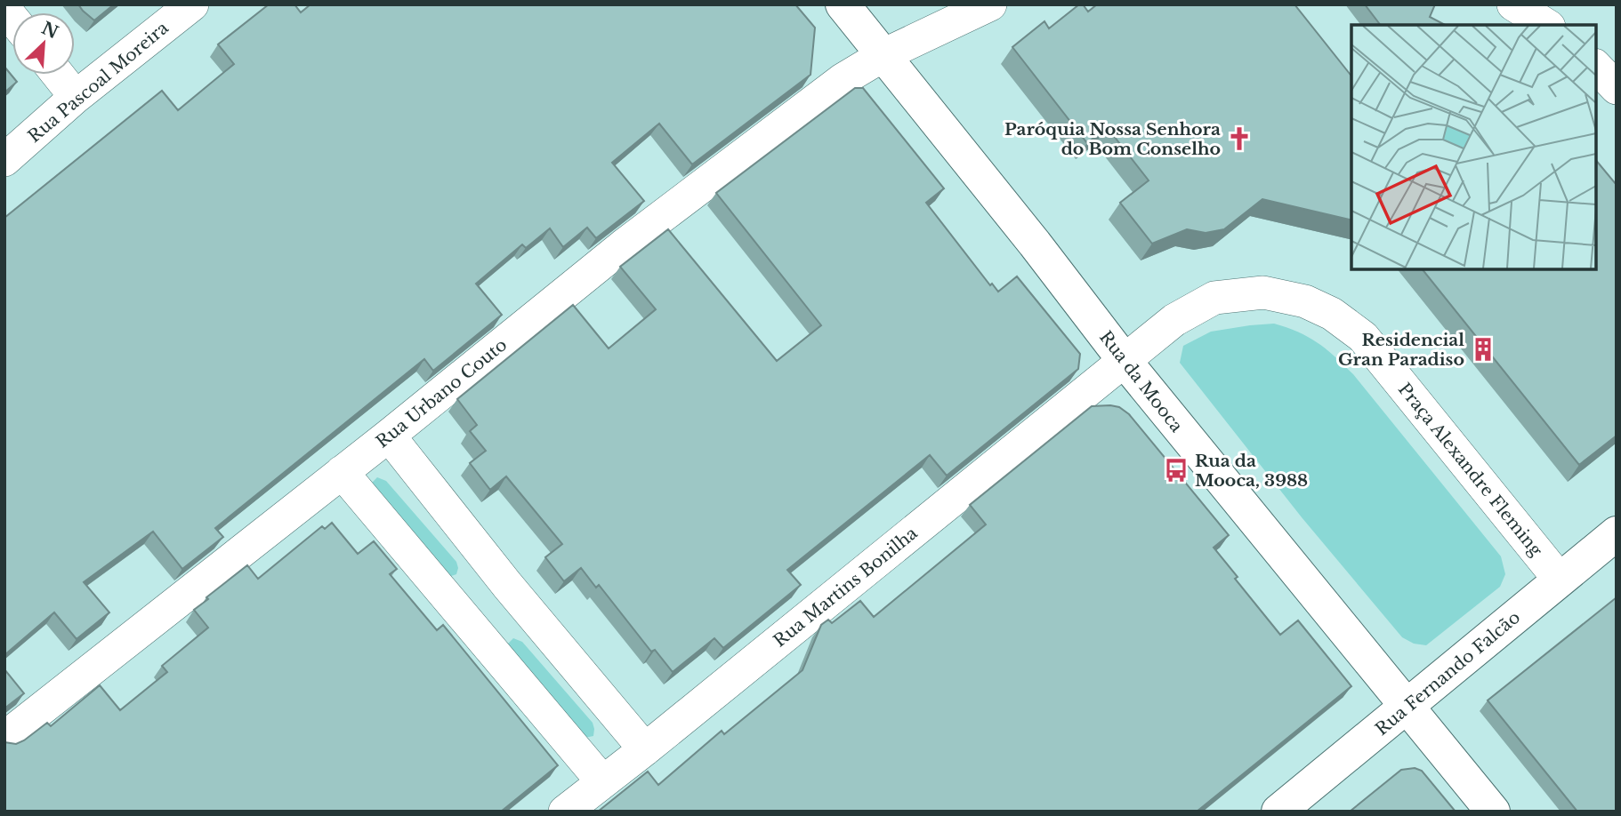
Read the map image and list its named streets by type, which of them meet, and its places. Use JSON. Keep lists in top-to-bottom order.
{
  "streets": {
    "main road": ["Rua da Mooca", "Rua Fernando Falcão"],
    "street": [
      "Rua Pascoal Moreira",
      "Rua Urbano Couto",
      "Praça Alexandre Fleming",
      "Rua Martins Bonilha"
    ]
  },
  "crossings": [
    ["Rua da Mooca", "Rua Urbano Couto"],
    ["Rua da Mooca", "Praça Alexandre Fleming"],
    ["Rua da Mooca", "Rua Martins Bonilha"],
    ["Rua da Mooca", "Rua Fernando Falcão"],
    ["Praça Alexandre Fleming", "Rua Martins Bonilha"],
    ["Praça Alexandre Fleming", "Rua Fernando Falcão"]
  ],
  "places": {
    "church": ["Paróquia Nossa Senhora do Bom Conselho"],
    "building": ["Residencial Gran Paradiso"],
    "bus stop": ["Rua da Mooca, 3988"]
  },
  "north": "top right"
}
